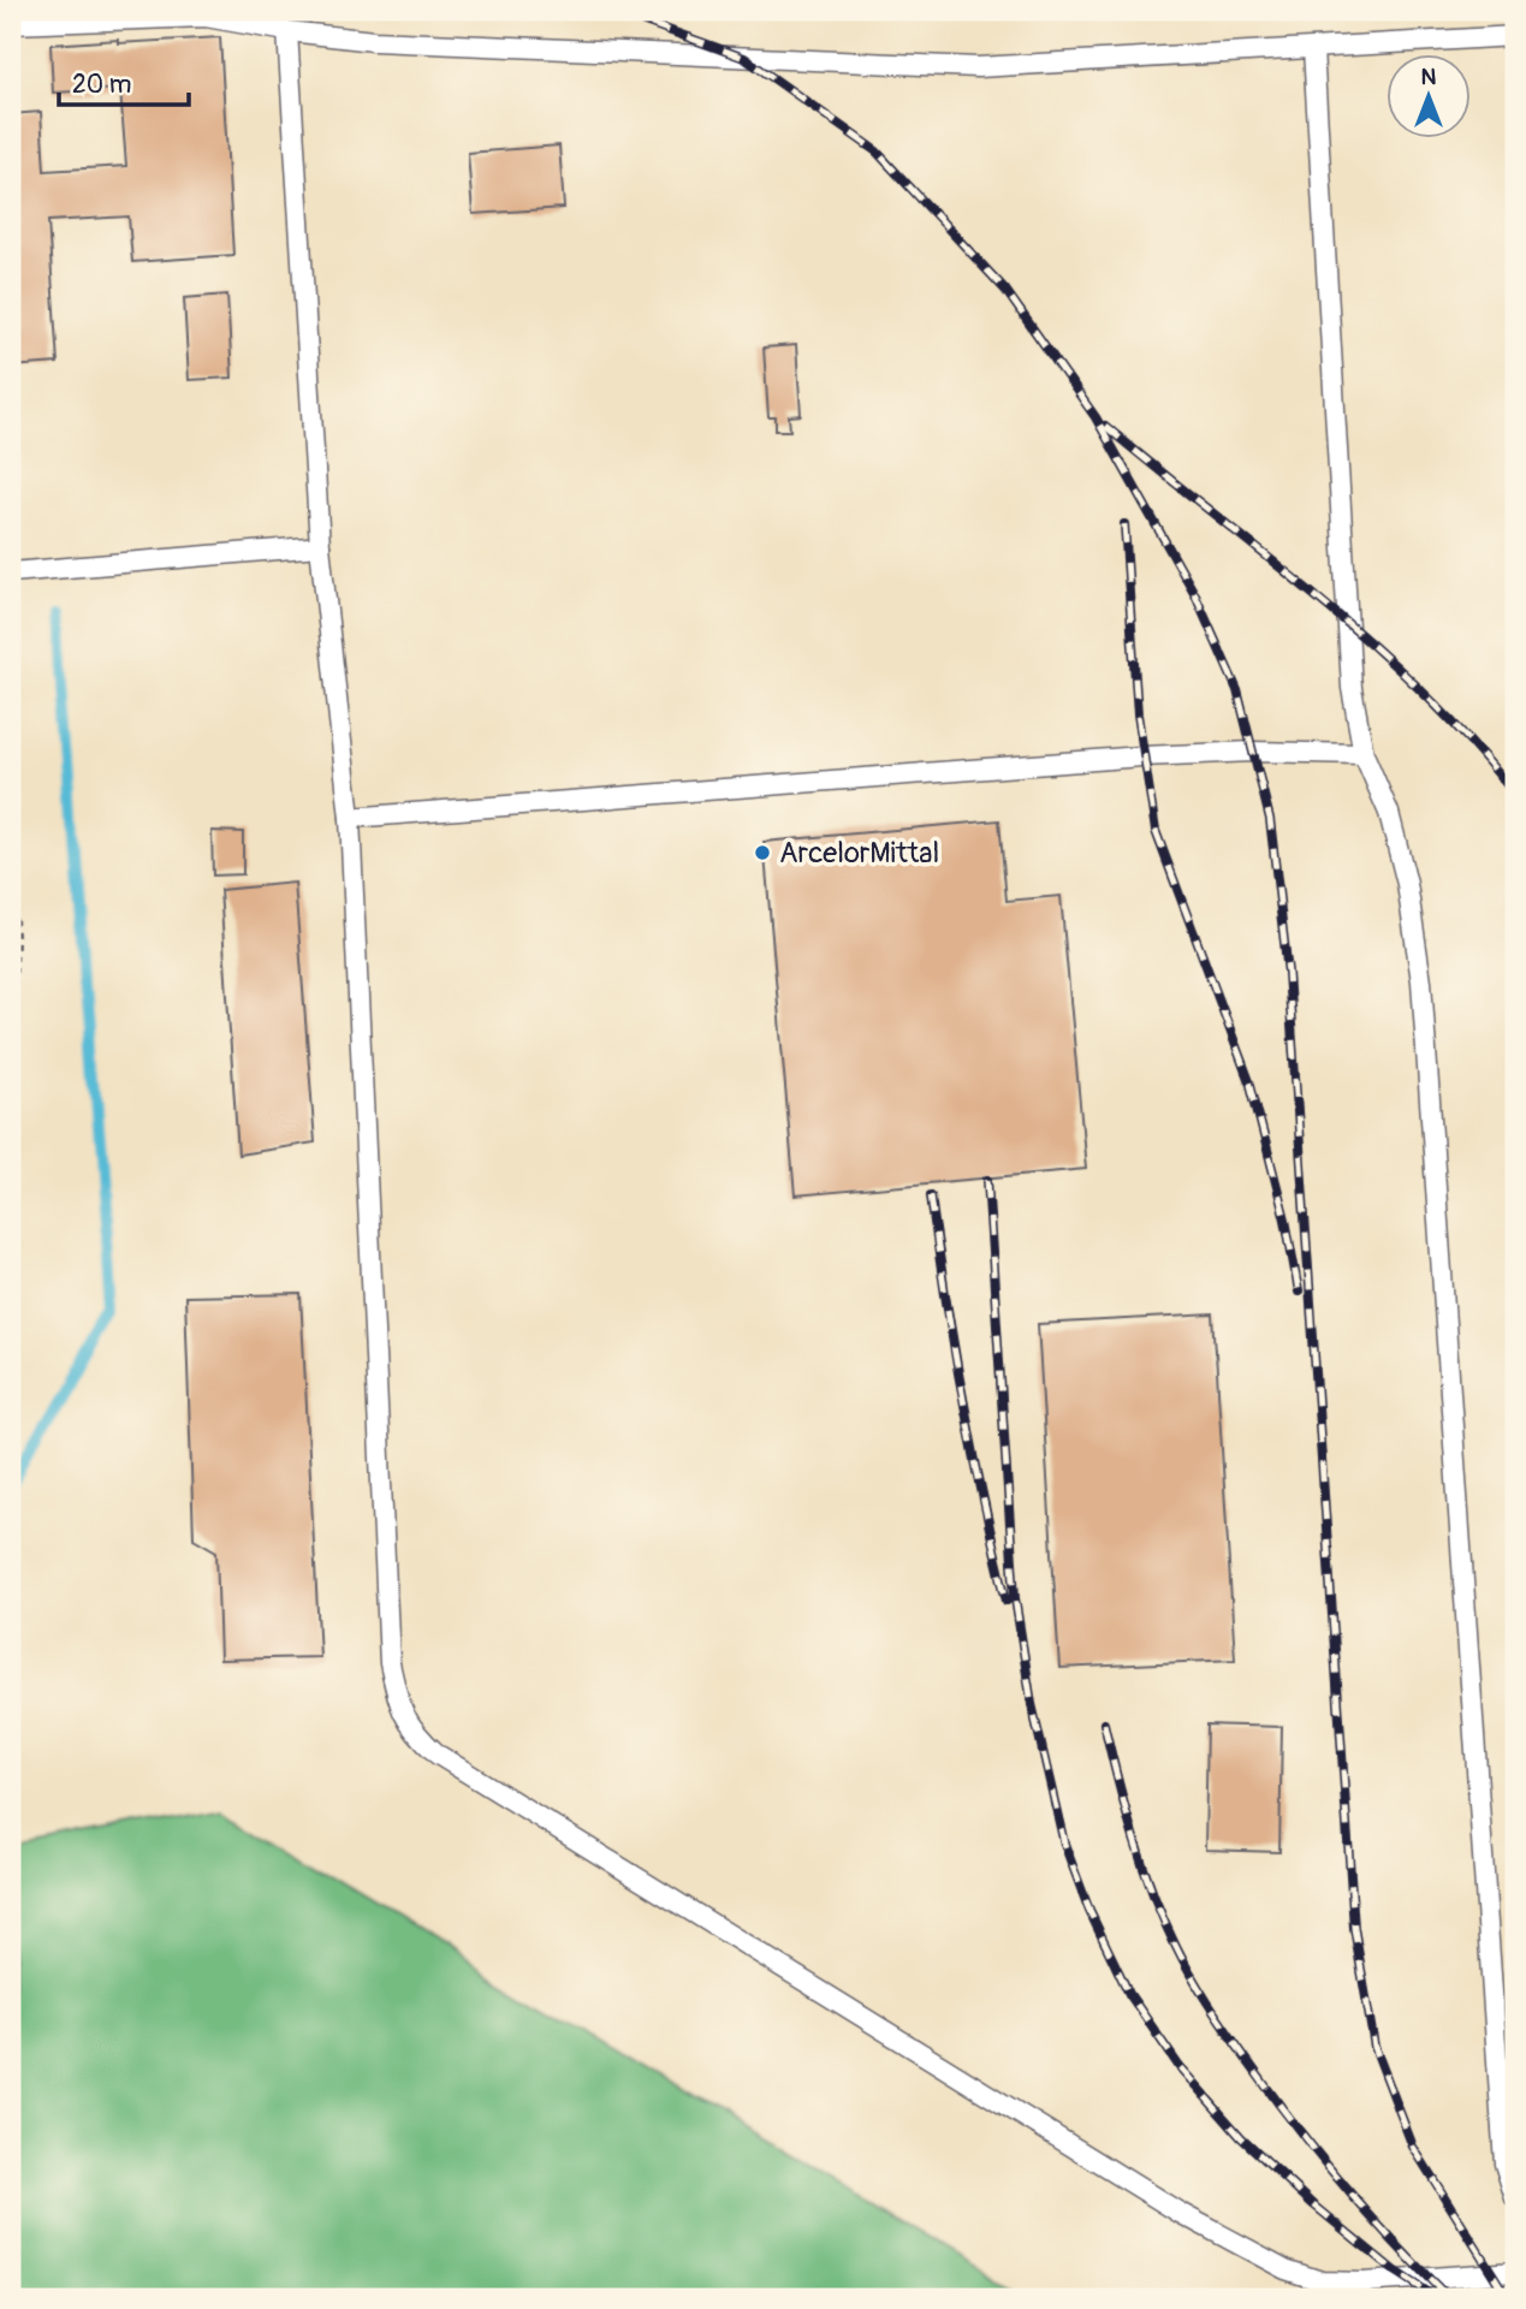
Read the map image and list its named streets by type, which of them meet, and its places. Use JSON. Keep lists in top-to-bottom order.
{
  "places": ["ArcelorMittal"],
  "scale_bar": "20 m",
  "north": "top"
}
